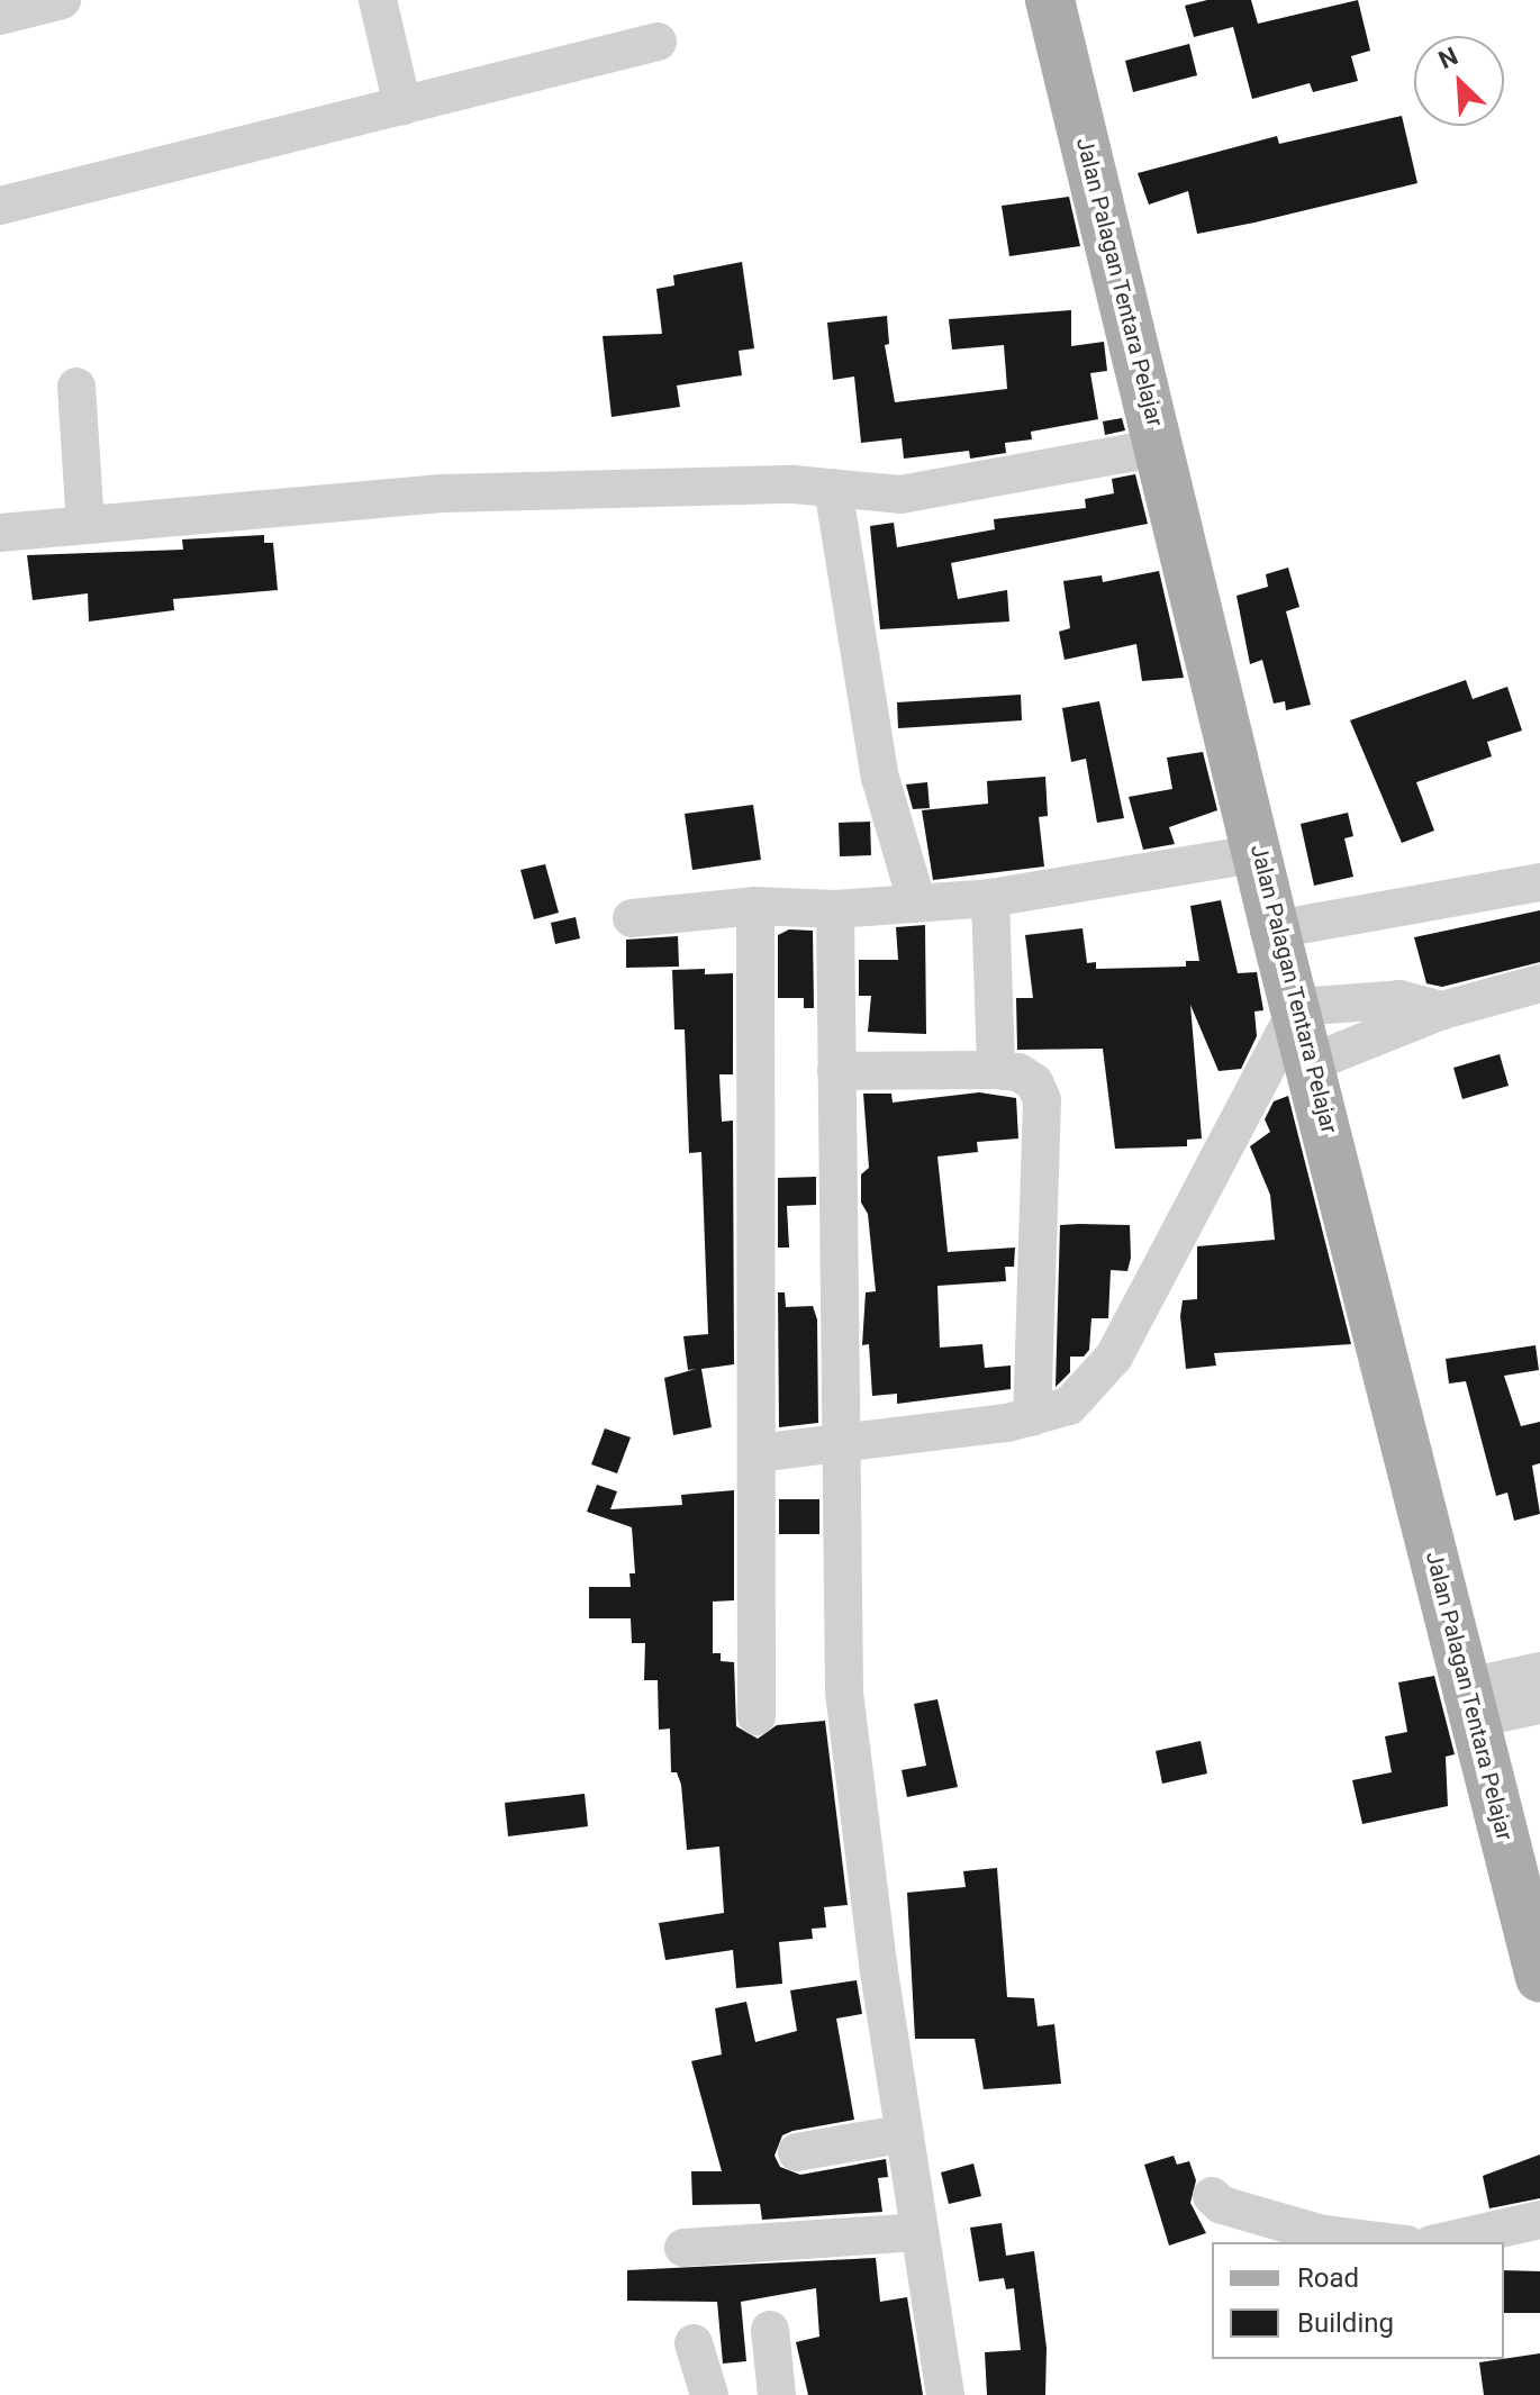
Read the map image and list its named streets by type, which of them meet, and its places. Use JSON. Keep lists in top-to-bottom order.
{
  "streets": {
    "main road": ["Jalan Palagan Tentara Pelajar"]
  },
  "legend": ["Road", "Building"],
  "north": "top left"
}
